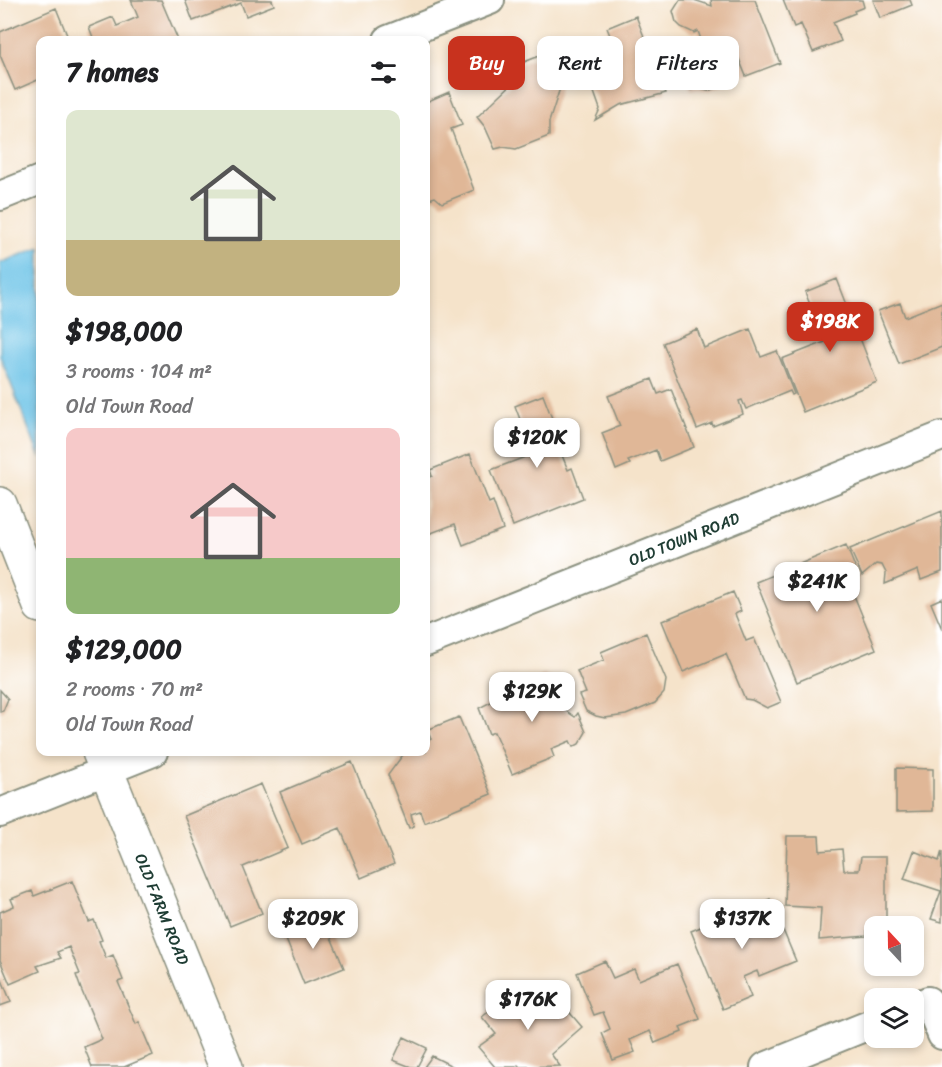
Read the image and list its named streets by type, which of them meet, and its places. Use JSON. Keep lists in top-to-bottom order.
{
  "streets": {
    "street": ["OLD TOWN ROAD", "OLD FARM ROAD"]
  },
  "north": "top",
  "page": {
    "chip": ["Buy", "Rent", "Filters"],
    "heading": "7 homes",
    "list": [
      {
        "name": "$198,000",
        "note": "3 rooms · 104 m² · Old Town Road"
      },
      {
        "name": "$129,000",
        "note": "2 rooms · 70 m² · Old Town Road"
      }
    ],
    "price": [
      "$198K",
      "$120K",
      "$241K",
      "$129K",
      "$209K",
      "$137K",
      "$176K"
    ]
  }
}
